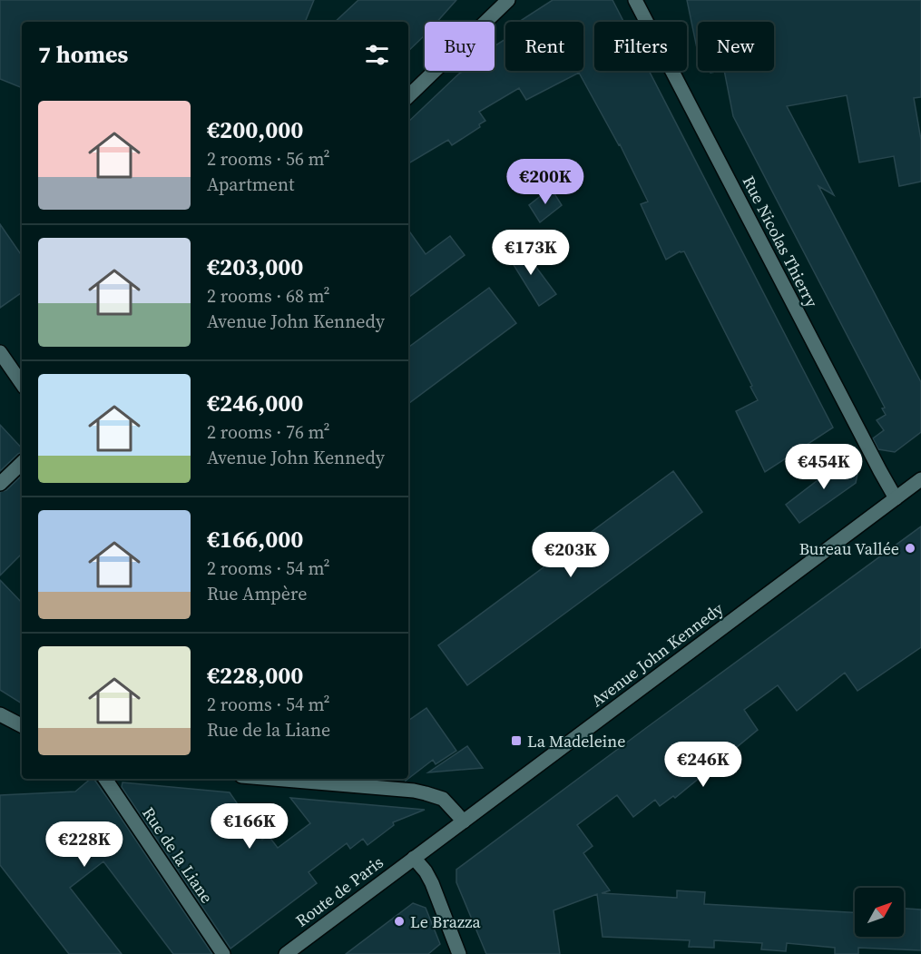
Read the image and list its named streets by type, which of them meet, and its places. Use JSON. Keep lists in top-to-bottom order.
{
  "streets": {
    "street": [
      "Rue Nicolas Thierry",
      "Avenue John Kennedy",
      "Rue de la Liane",
      "Route de Paris"
    ]
  },
  "crossings": [
    ["Rue Nicolas Thierry", "Avenue John Kennedy"],
    ["Avenue John Kennedy", "Route de Paris"]
  ],
  "places": {
    "other": ["Bureau Vallée", "Le Brazza"],
    "transit": ["La Madeleine"]
  },
  "north": "top right",
  "page": {
    "chip": [
      "Buy",
      "Rent",
      "Filters",
      "New"
    ],
    "heading": "7 homes",
    "list": [
      {
        "name": "€200,000",
        "note": "2 rooms · 56 m² · Apartment"
      },
      {
        "name": "€203,000",
        "note": "2 rooms · 68 m² · Avenue John Kennedy"
      },
      {
        "name": "€246,000",
        "note": "2 rooms · 76 m² · Avenue John Kennedy"
      },
      {
        "name": "€166,000",
        "note": "2 rooms · 54 m² · Rue Ampère"
      },
      {
        "name": "€228,000",
        "note": "2 rooms · 54 m² · Rue de la Liane"
      }
    ],
    "price": [
      "€200K",
      "€173K",
      "€454K",
      "€203K",
      "€246K",
      "€166K",
      "€228K"
    ]
  }
}
